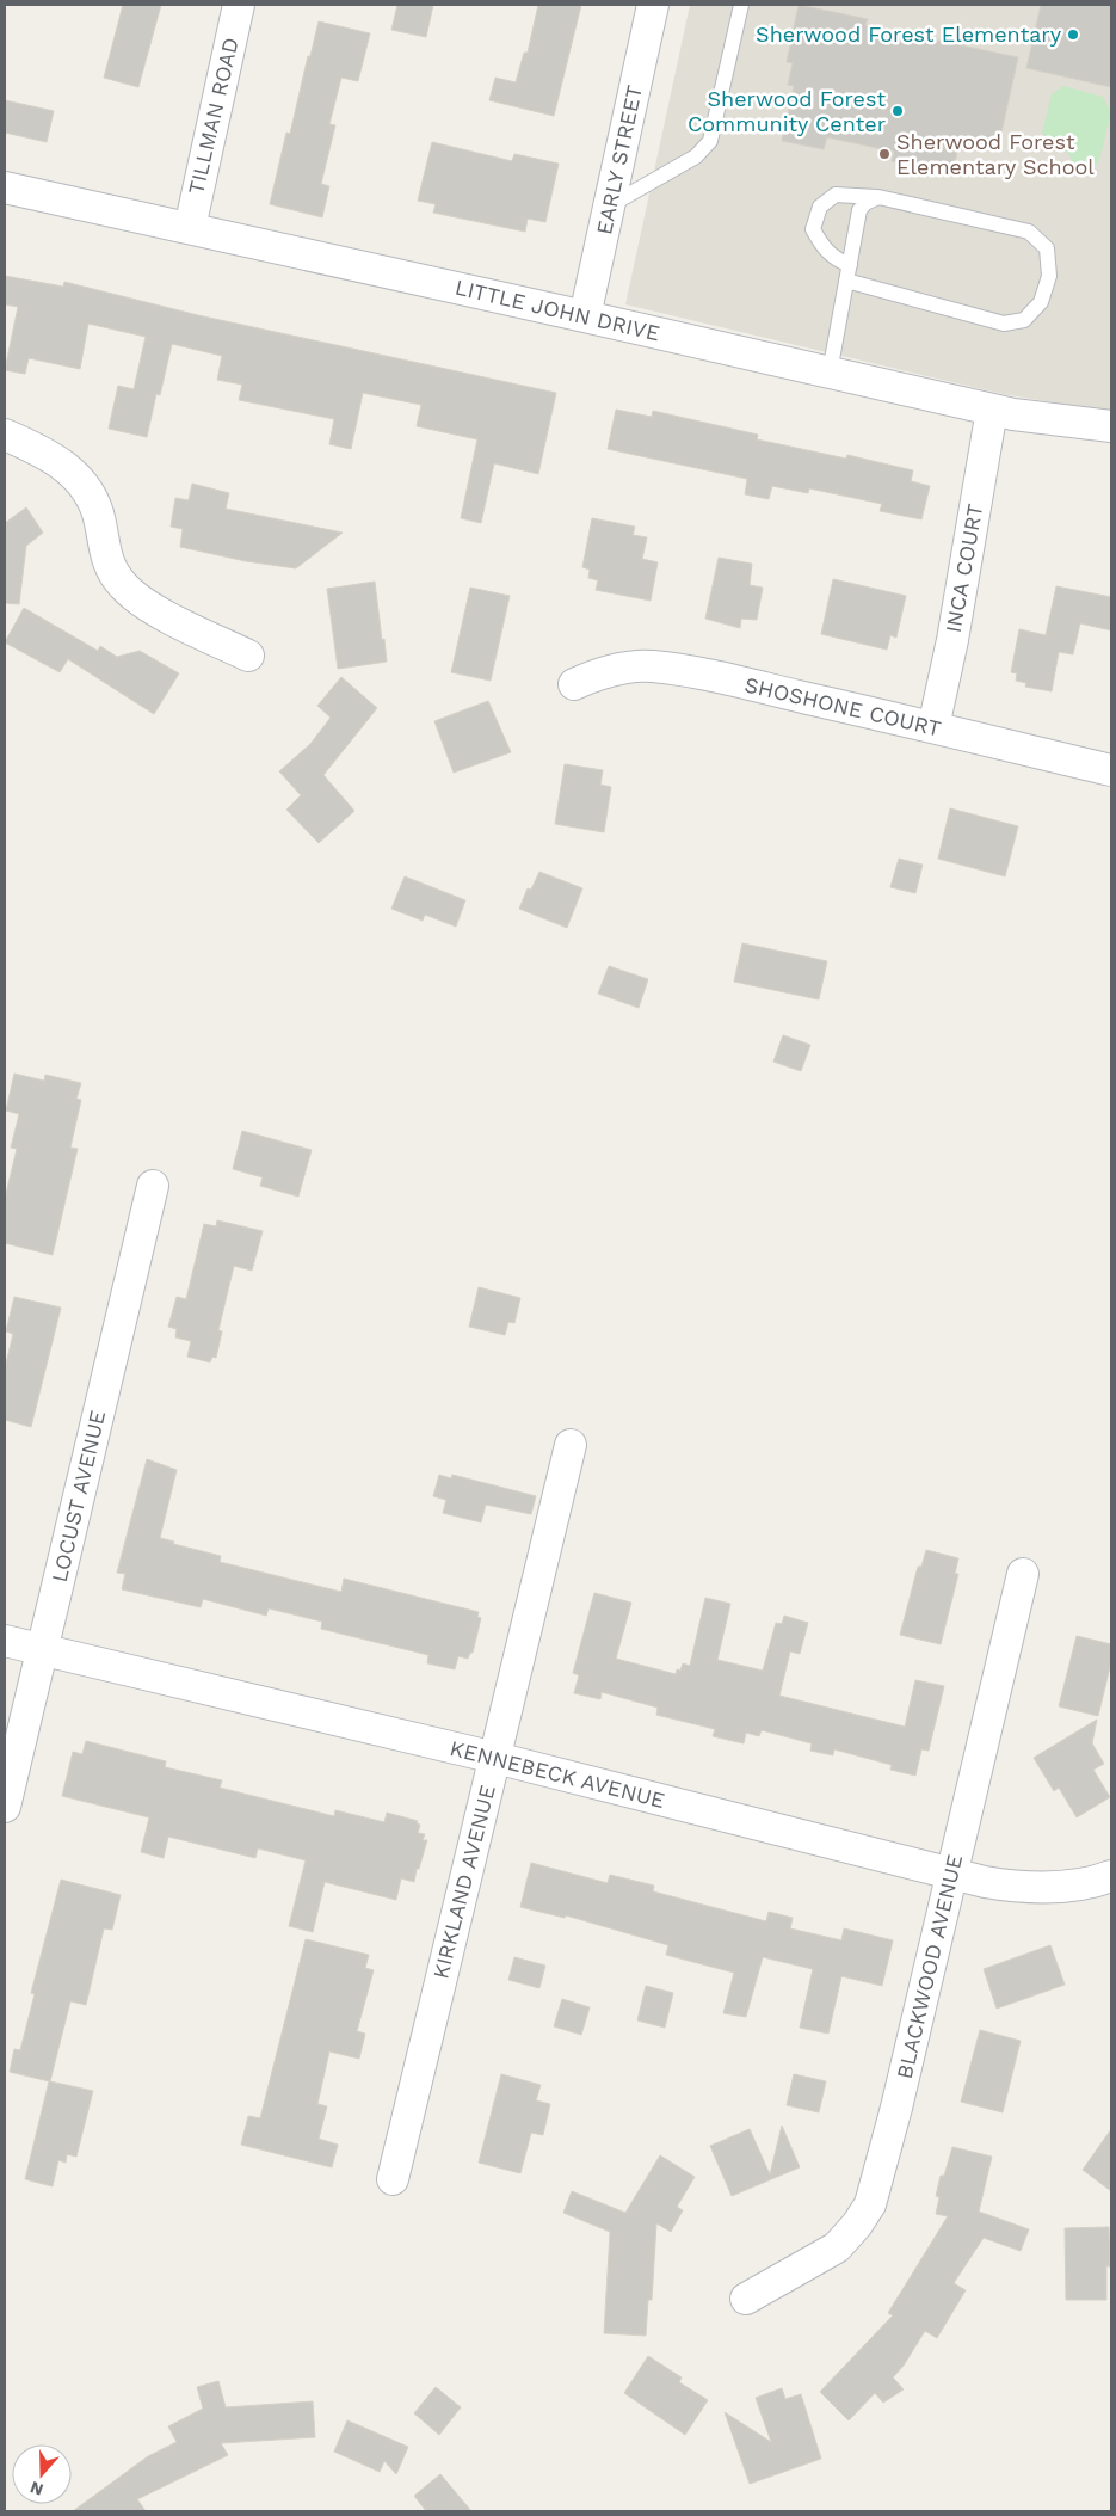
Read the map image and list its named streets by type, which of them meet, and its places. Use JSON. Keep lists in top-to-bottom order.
{
  "streets": {
    "street": [
      "TILLMAN ROAD",
      "EARLY STREET",
      "LITTLE JOHN DRIVE",
      "INCA COURT",
      "SHOSHONE COURT",
      "LOCUST AVENUE",
      "KENNEBECK AVENUE",
      "KIRKLAND AVENUE",
      "BLACKWOOD AVENUE"
    ]
  },
  "crossings": [
    ["TILLMAN ROAD", "LITTLE JOHN DRIVE"],
    ["EARLY STREET", "LITTLE JOHN DRIVE"],
    ["LITTLE JOHN DRIVE", "INCA COURT"],
    ["INCA COURT", "SHOSHONE COURT"],
    ["LOCUST AVENUE", "KENNEBECK AVENUE"],
    ["KENNEBECK AVENUE", "KIRKLAND AVENUE"],
    ["KENNEBECK AVENUE", "BLACKWOOD AVENUE"]
  ],
  "places": ["Sherwood Forest Elementary", "Sherwood Forest Community Center", "Sherwood Forest Elementary School"],
  "north": "bottom"
}
